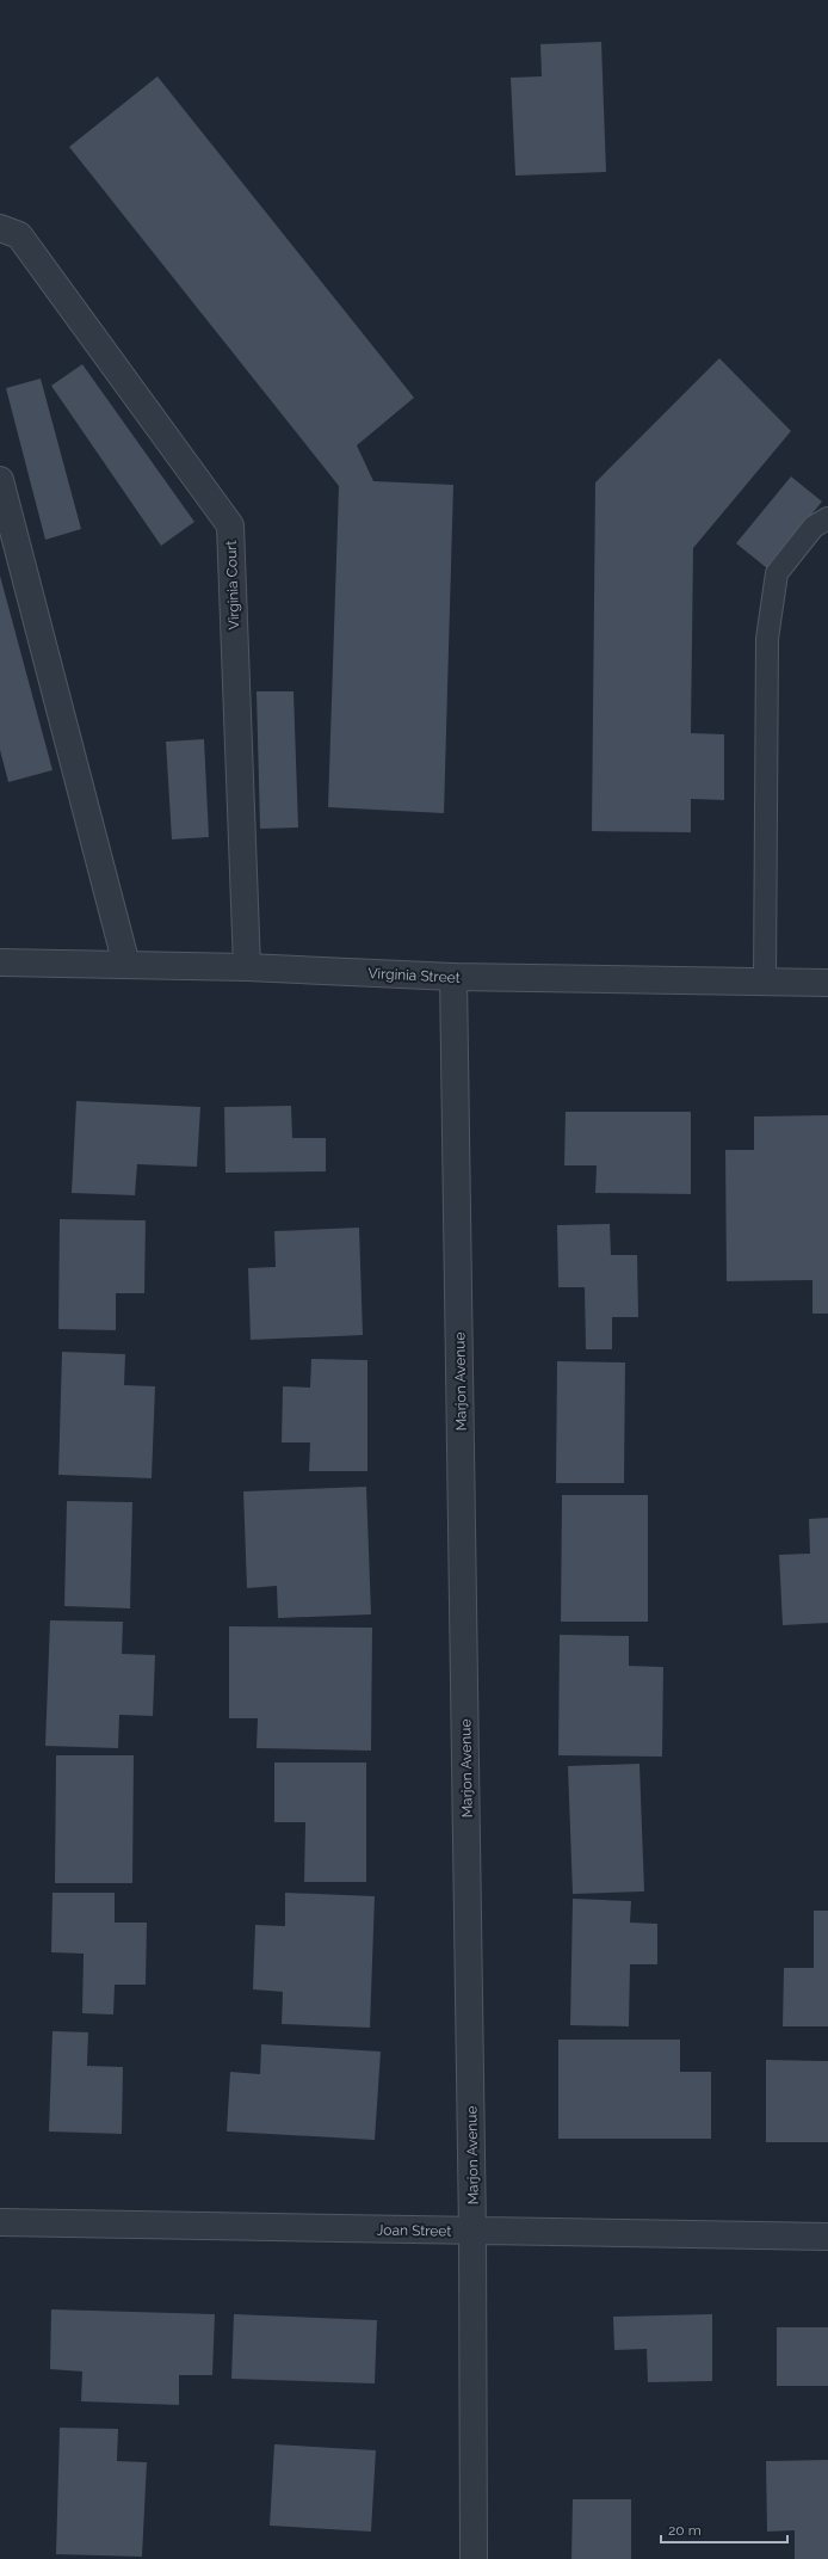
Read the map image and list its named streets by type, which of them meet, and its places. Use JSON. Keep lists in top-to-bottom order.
{
  "streets": {
    "street": [
      "Virginia Court",
      "Virginia Street",
      "Marjon Avenue",
      "Joan Street"
    ]
  },
  "crossings": [
    ["Virginia Court", "Virginia Street"],
    ["Virginia Street", "Marjon Avenue"],
    ["Marjon Avenue", "Joan Street"]
  ],
  "scale_bar": "20 m"
}
